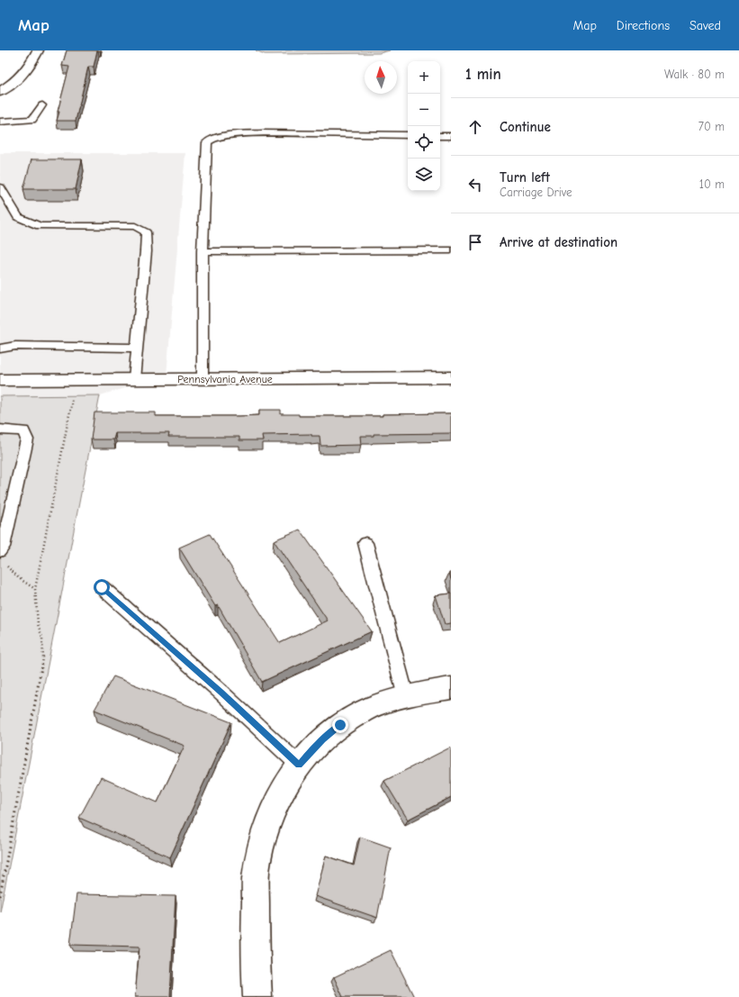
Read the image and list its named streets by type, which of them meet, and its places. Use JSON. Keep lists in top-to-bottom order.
{
  "streets": {
    "street": ["Pennsylvania Avenue"]
  },
  "north": "top",
  "page": {
    "header": "Map",
    "nav": ["Map", "Directions", "Saved"],
    "heading": ["1 min", "Walk · 80 m"],
    "map_buttons": ["+", "−"],
    "list": [
      ["Continue", "70 m"],
      ["Turn left", "Carriage Drive", "10 m"],
      "Arrive at destination"
    ]
  }
}
